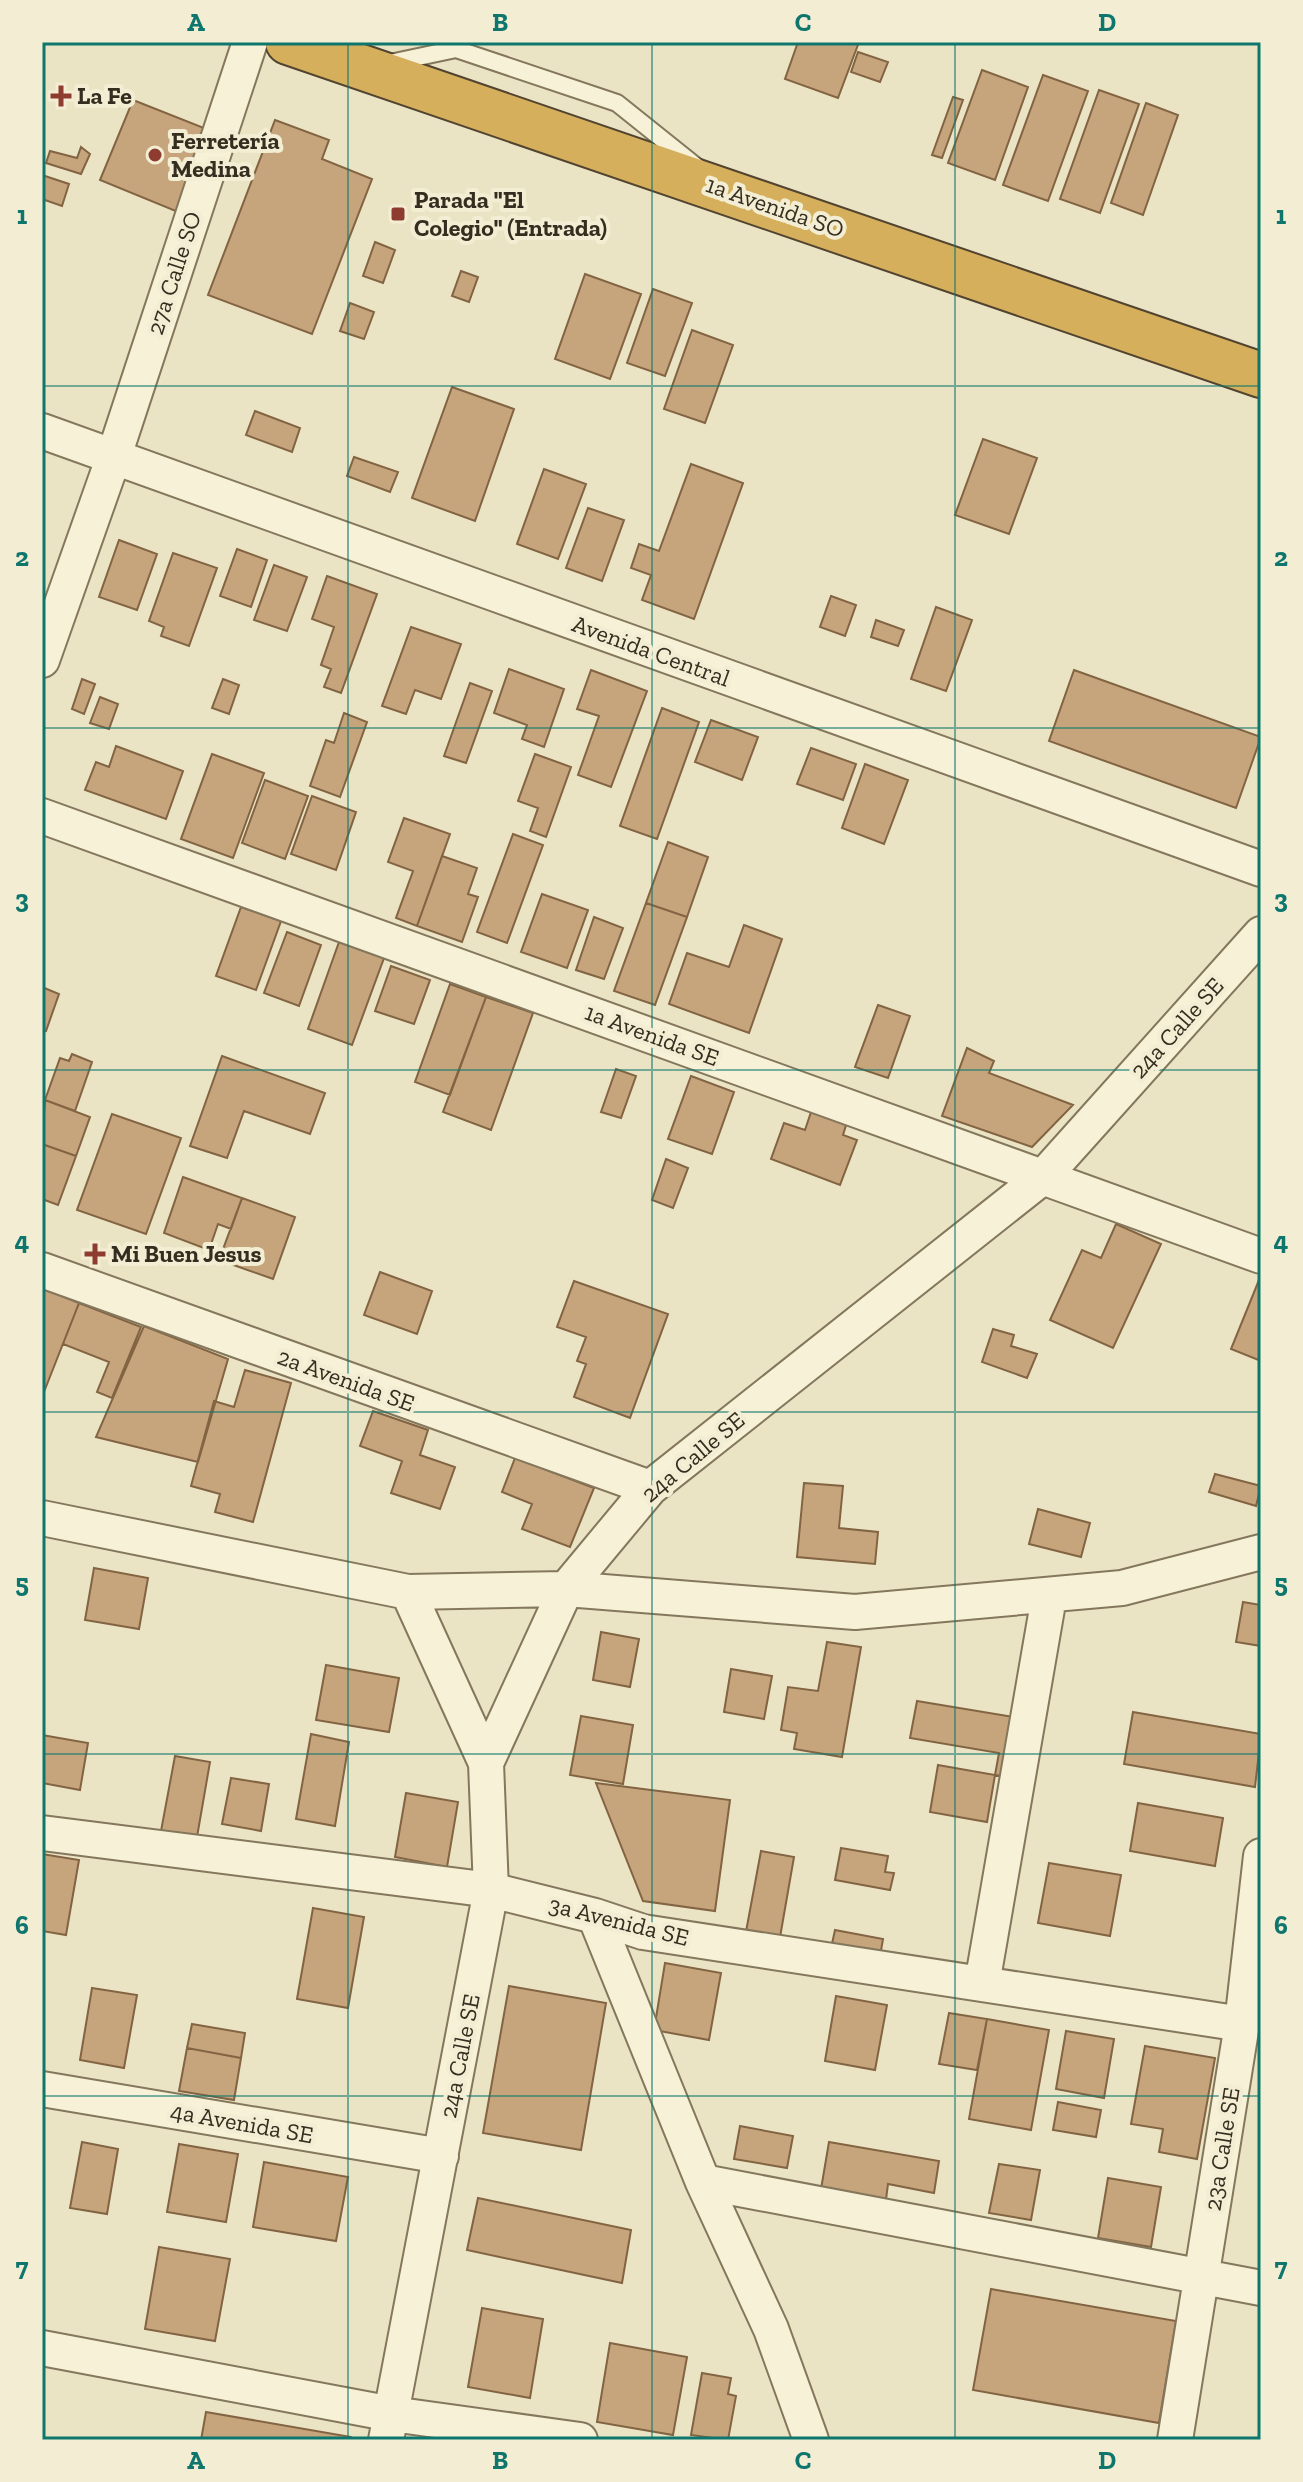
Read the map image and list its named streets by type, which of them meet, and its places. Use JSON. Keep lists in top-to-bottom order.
{
  "streets": {
    "highway": ["1a Avenida SO"],
    "street": [
      "27a Calle SO",
      "Avenida Central",
      "24a Calle SE",
      "1a Avenida SE",
      "2a Avenida SE",
      "3a Avenida SE",
      "4a Avenida SE",
      "23a Calle SE"
    ]
  },
  "crossings": [
    ["27a Calle SO", "Avenida Central"],
    ["24a Calle SE", "1a Avenida SE"],
    ["24a Calle SE", "2a Avenida SE"],
    ["24a Calle SE", "3a Avenida SE"],
    ["24a Calle SE", "4a Avenida SE"],
    ["3a Avenida SE", "23a Calle SE"]
  ],
  "places": {
    "health": ["La Fe", "Mi Buen Jesus"],
    "other": ["Ferretería Medina"],
    "transit": ["Parada \"El Colegio\" (Entrada)"]
  },
  "grid": {
    "columns": [
      "A",
      "B",
      "C",
      "D"
    ],
    "rows": [
      "1",
      "2",
      "3",
      "4",
      "5",
      "6",
      "7"
    ]
  }
}
